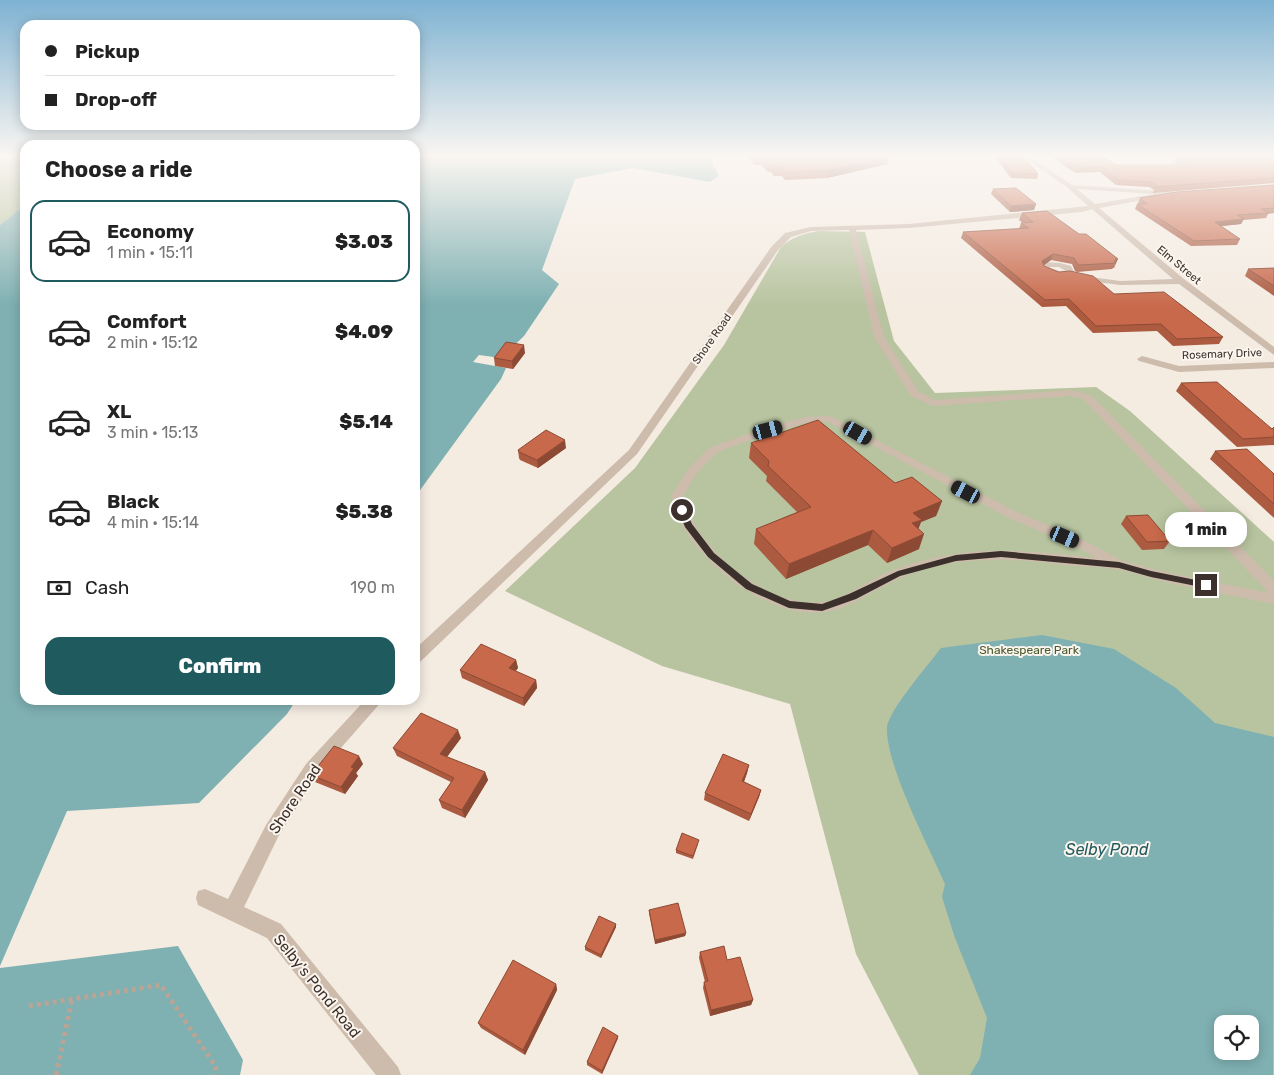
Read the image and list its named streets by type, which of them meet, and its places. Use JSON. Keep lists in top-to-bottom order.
{
  "streets": {
    "street": [
      "Elm Street",
      "Shore Road",
      "Rosemary Drive",
      "Selby's Pond Road"
    ]
  },
  "crossings": [
    ["Elm Street", "Shore Road"],
    ["Shore Road", "Selby's Pond Road"]
  ],
  "water": ["Selby Pond"],
  "parks": ["Shakespeare Park"],
  "page": {
    "banner": ["Pickup", "Drop-off"],
    "heading": "Choose a ride",
    "list": [
      {
        "name": "Economy",
        "note": "1 min · 15:11",
        "value": "$3.03"
      },
      {
        "name": "Comfort",
        "note": "2 min · 15:12",
        "value": "$4.09"
      },
      {
        "name": "XL",
        "note": "3 min · 15:13",
        "value": "$5.14"
      },
      {
        "name": "Black",
        "note": "4 min · 15:14",
        "value": "$5.38"
      }
    ],
    "bubble": "1 min",
    "pay": ["Cash", "190 m"],
    "buttons": "Confirm"
  }
}
